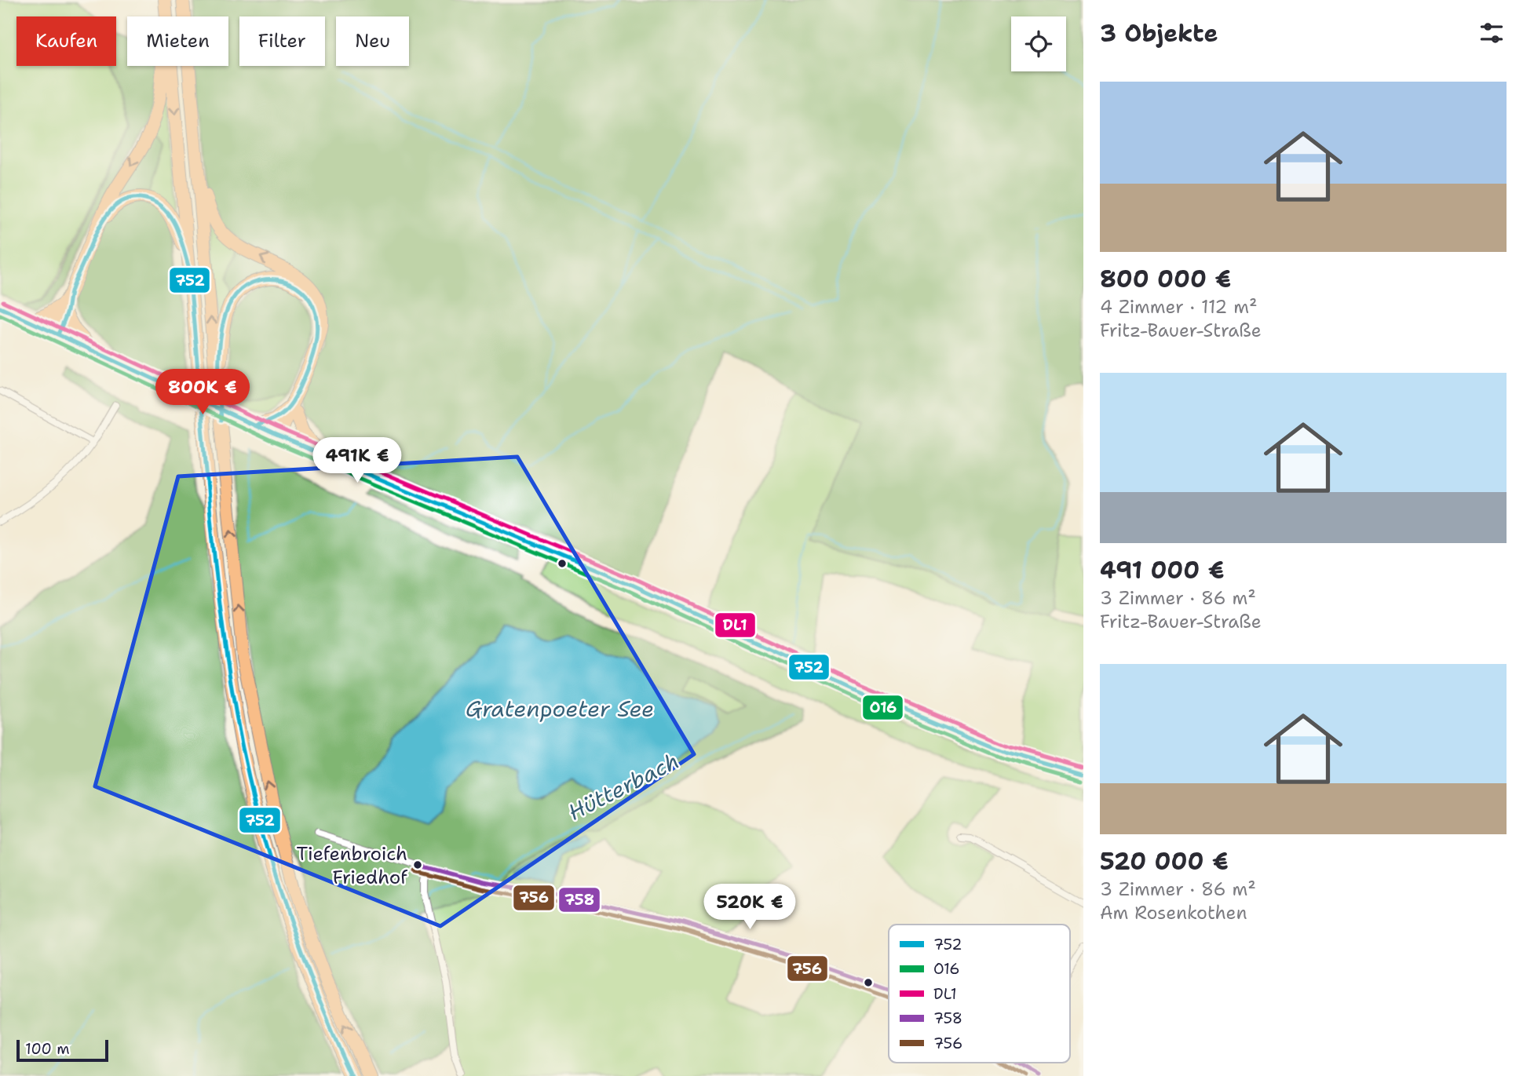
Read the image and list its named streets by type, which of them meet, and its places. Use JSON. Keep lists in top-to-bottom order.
{
  "water": ["Gratenpoeter See", "Hütterbach"],
  "places": ["Tiefenbroich Friedhof"],
  "lines": [
    "transit line 752",
    "transit line DL1",
    "transit line O16",
    "transit line 758",
    "transit line 756"
  ],
  "legend": [
    "752",
    "O16",
    "DL1",
    "758",
    "756"
  ],
  "scale_bar": "100 m",
  "page": {
    "heading": "3 Objekte",
    "chip": [
      "Kaufen",
      "Mieten",
      "Filter",
      "Neu"
    ],
    "list": [
      {
        "name": "800 000 €",
        "note": "4 Zimmer · 112 m² · Fritz-Bauer-Straße"
      },
      {
        "name": "491 000 €",
        "note": "3 Zimmer · 86 m² · Fritz-Bauer-Straße"
      },
      {
        "name": "520 000 €",
        "note": "3 Zimmer · 86 m² · Am Rosenkothen"
      }
    ],
    "price": ["800K €", "491K €", "520K €"],
    "scale": "100 m"
  }
}
